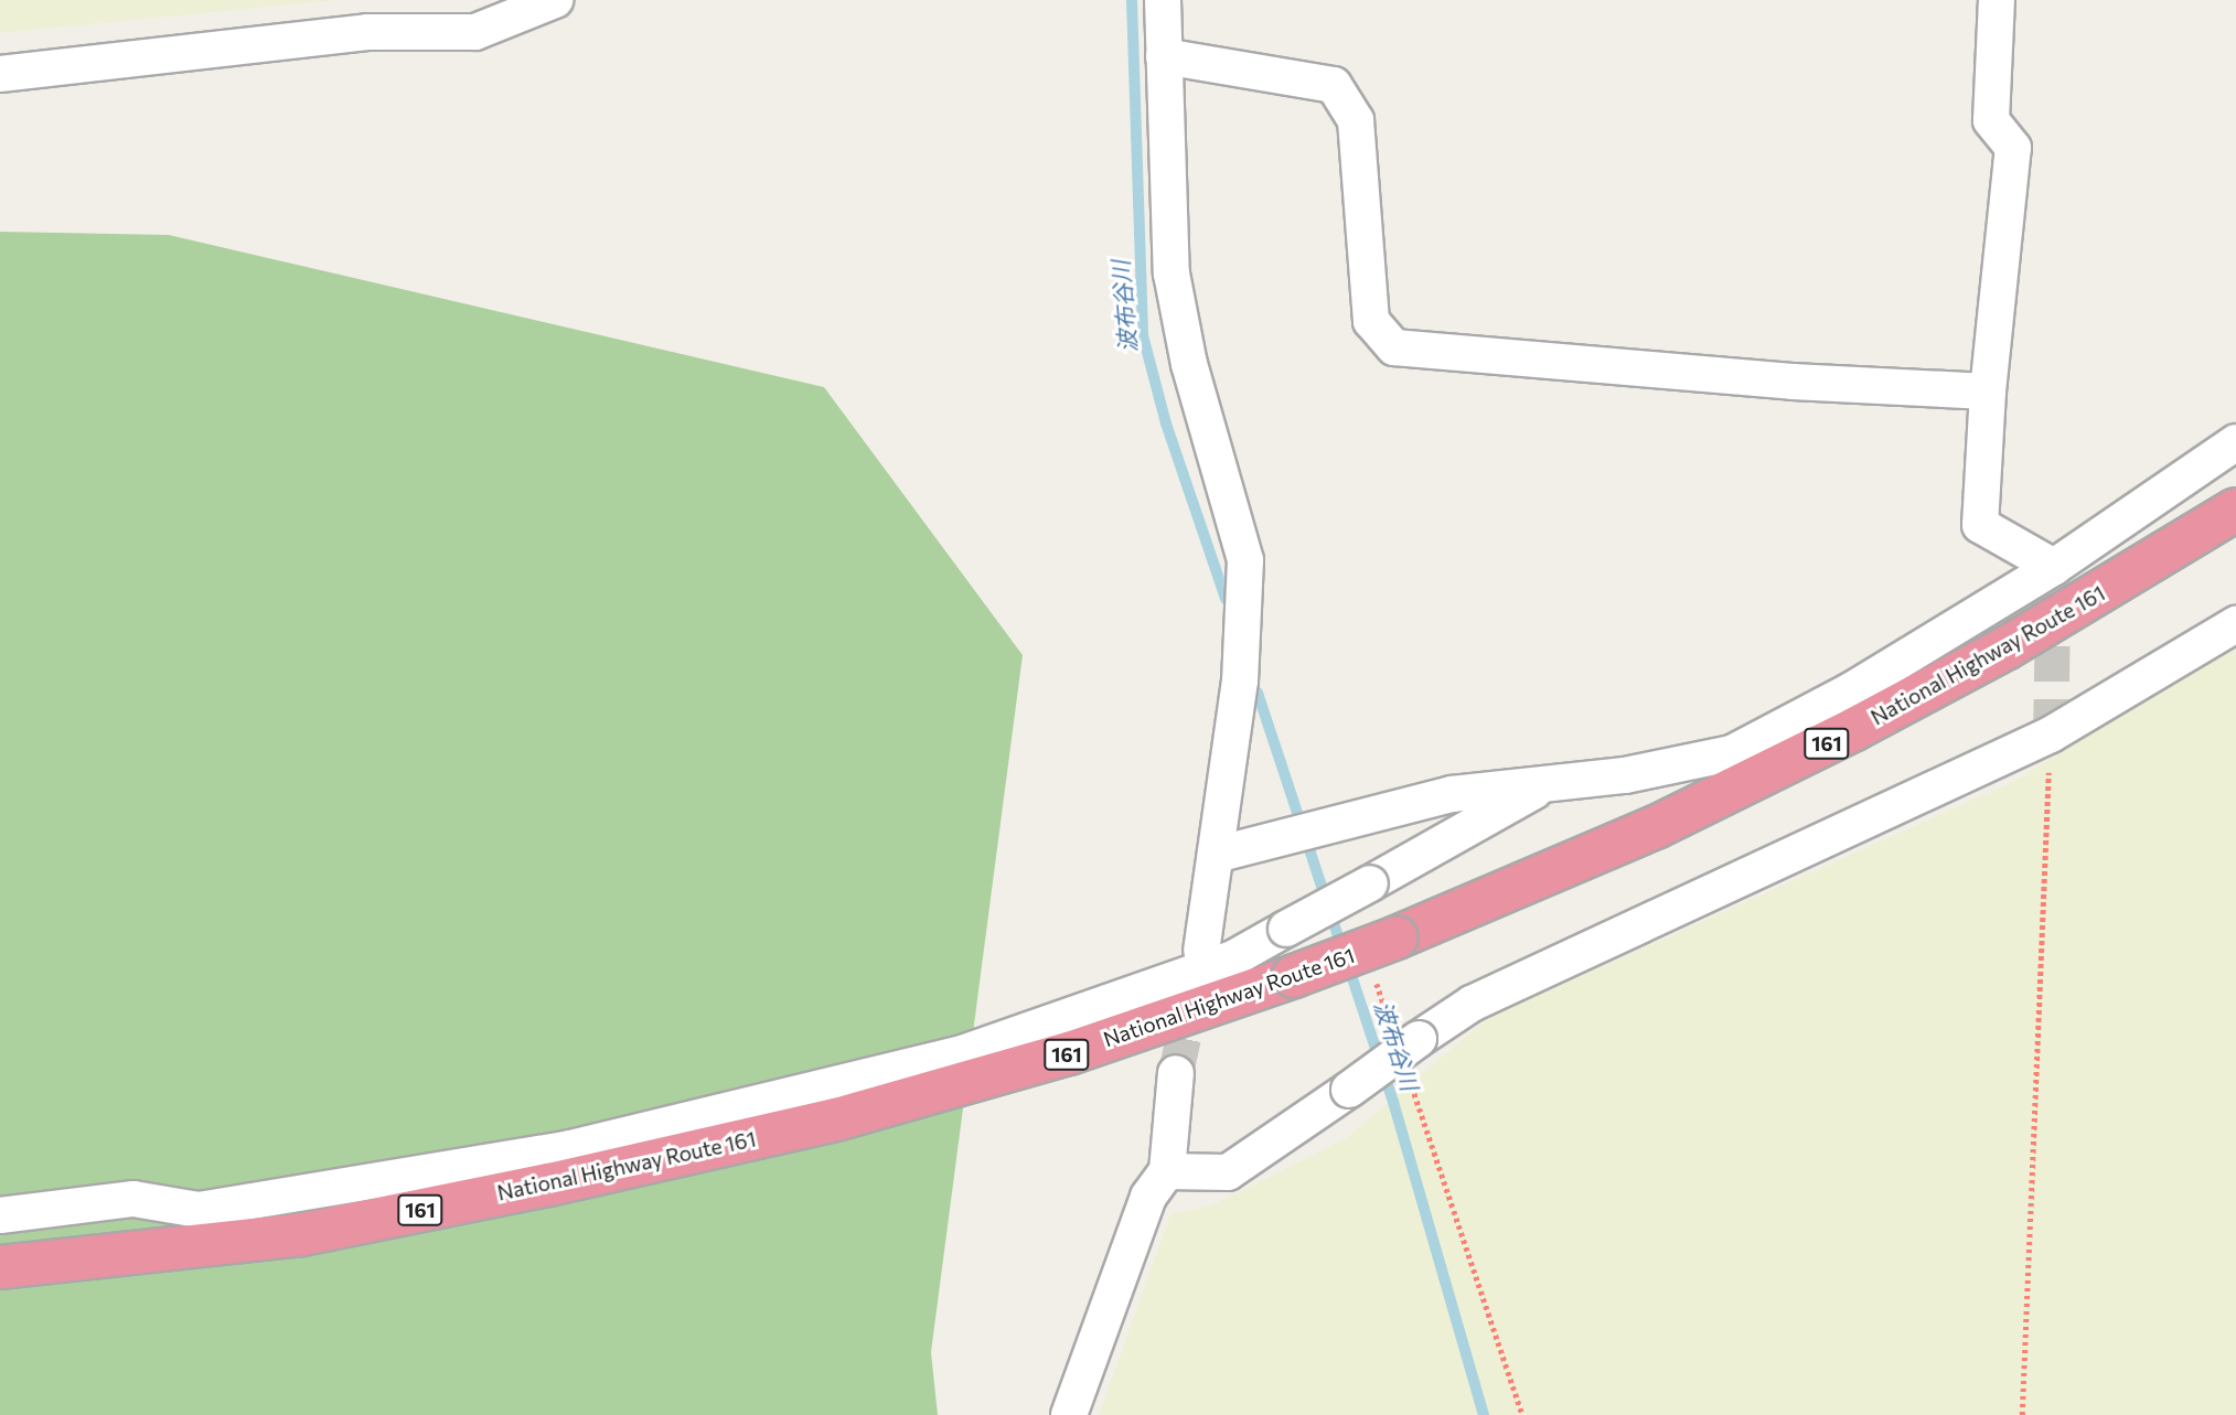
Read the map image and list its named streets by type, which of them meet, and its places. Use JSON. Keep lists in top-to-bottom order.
{
  "streets": {
    "highway": ["National Highway Route 161", "161"]
  },
  "water": ["波布谷川"]
}
